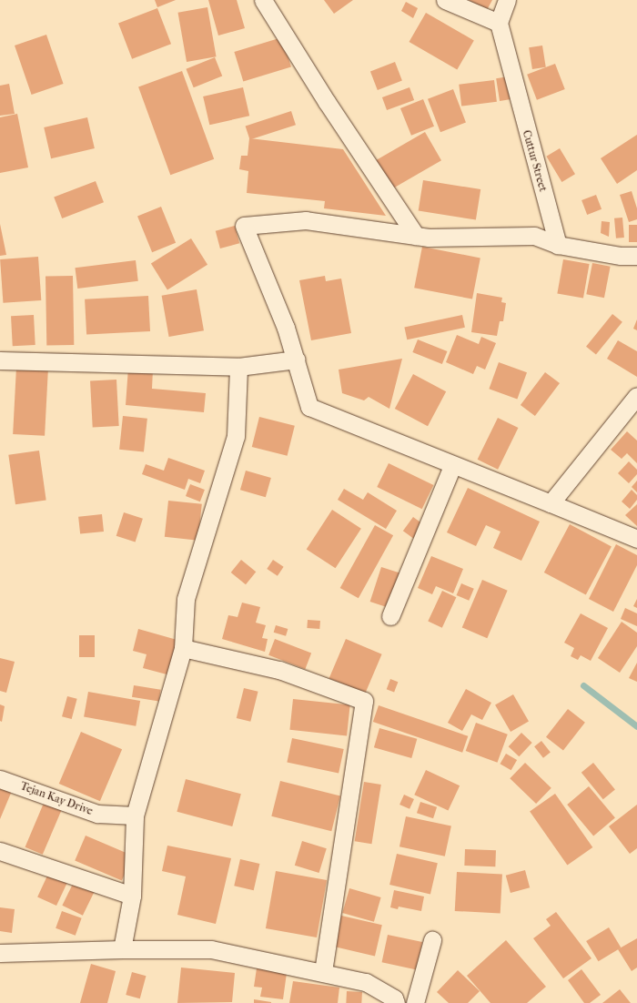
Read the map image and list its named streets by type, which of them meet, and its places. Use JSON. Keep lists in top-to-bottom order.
{
  "streets": {
    "street": ["Cuttur Street", "Tejan Kay Drive"]
  }
}
